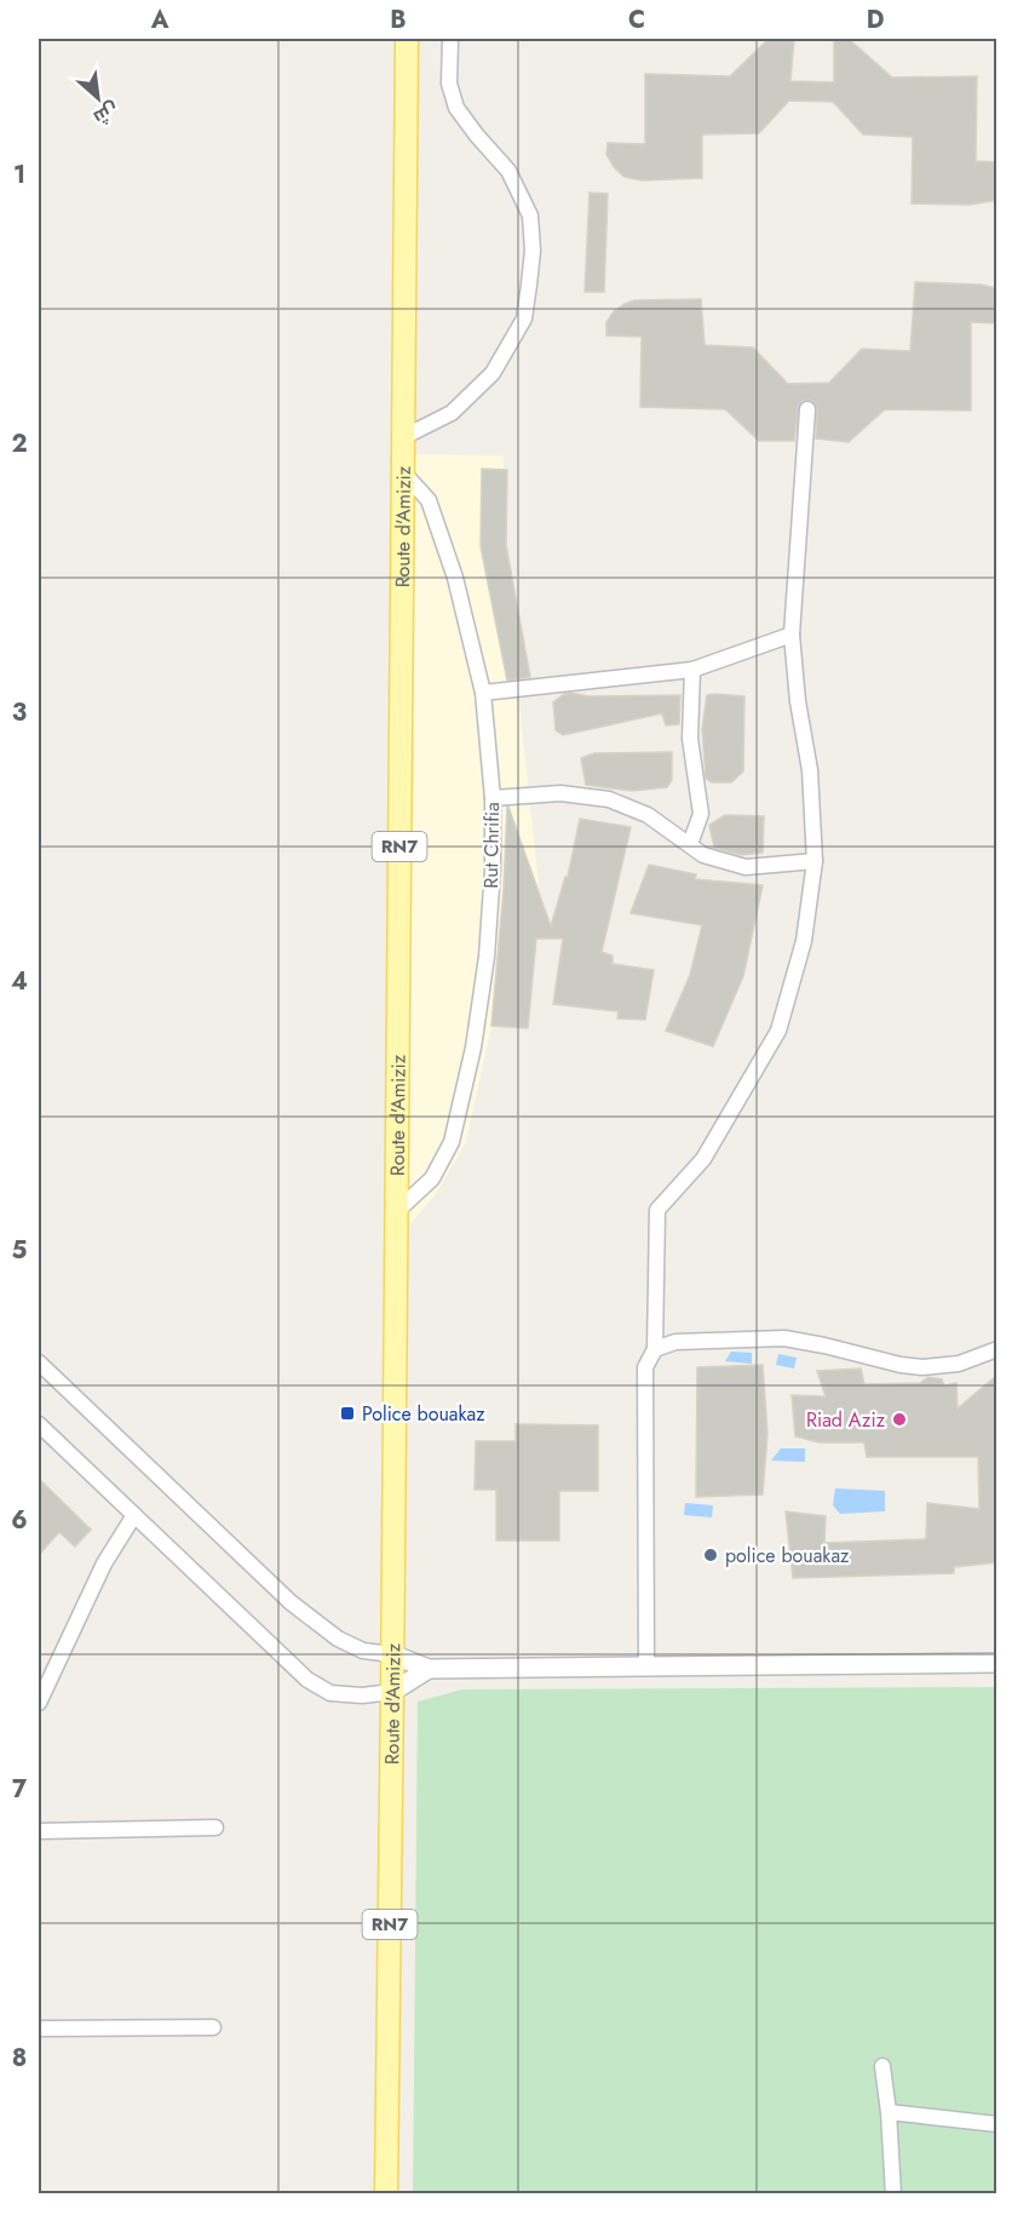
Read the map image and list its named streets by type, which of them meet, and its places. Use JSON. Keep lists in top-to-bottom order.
{
  "streets": {
    "main road": ["Route d'Amiziz", "RN7"],
    "street": ["Rut Chrifia"]
  },
  "crossings": [
    ["Route d'Amiziz", "Rut Chrifia"]
  ],
  "places": {
    "transit": ["Police bouakaz"],
    "other": ["Riad Aziz", "police bouakaz"]
  },
  "north": "bottom right",
  "grid": {
    "columns": [
      "A",
      "B",
      "C",
      "D"
    ],
    "rows": [
      "1",
      "2",
      "3",
      "4",
      "5",
      "6",
      "7",
      "8"
    ]
  }
}
